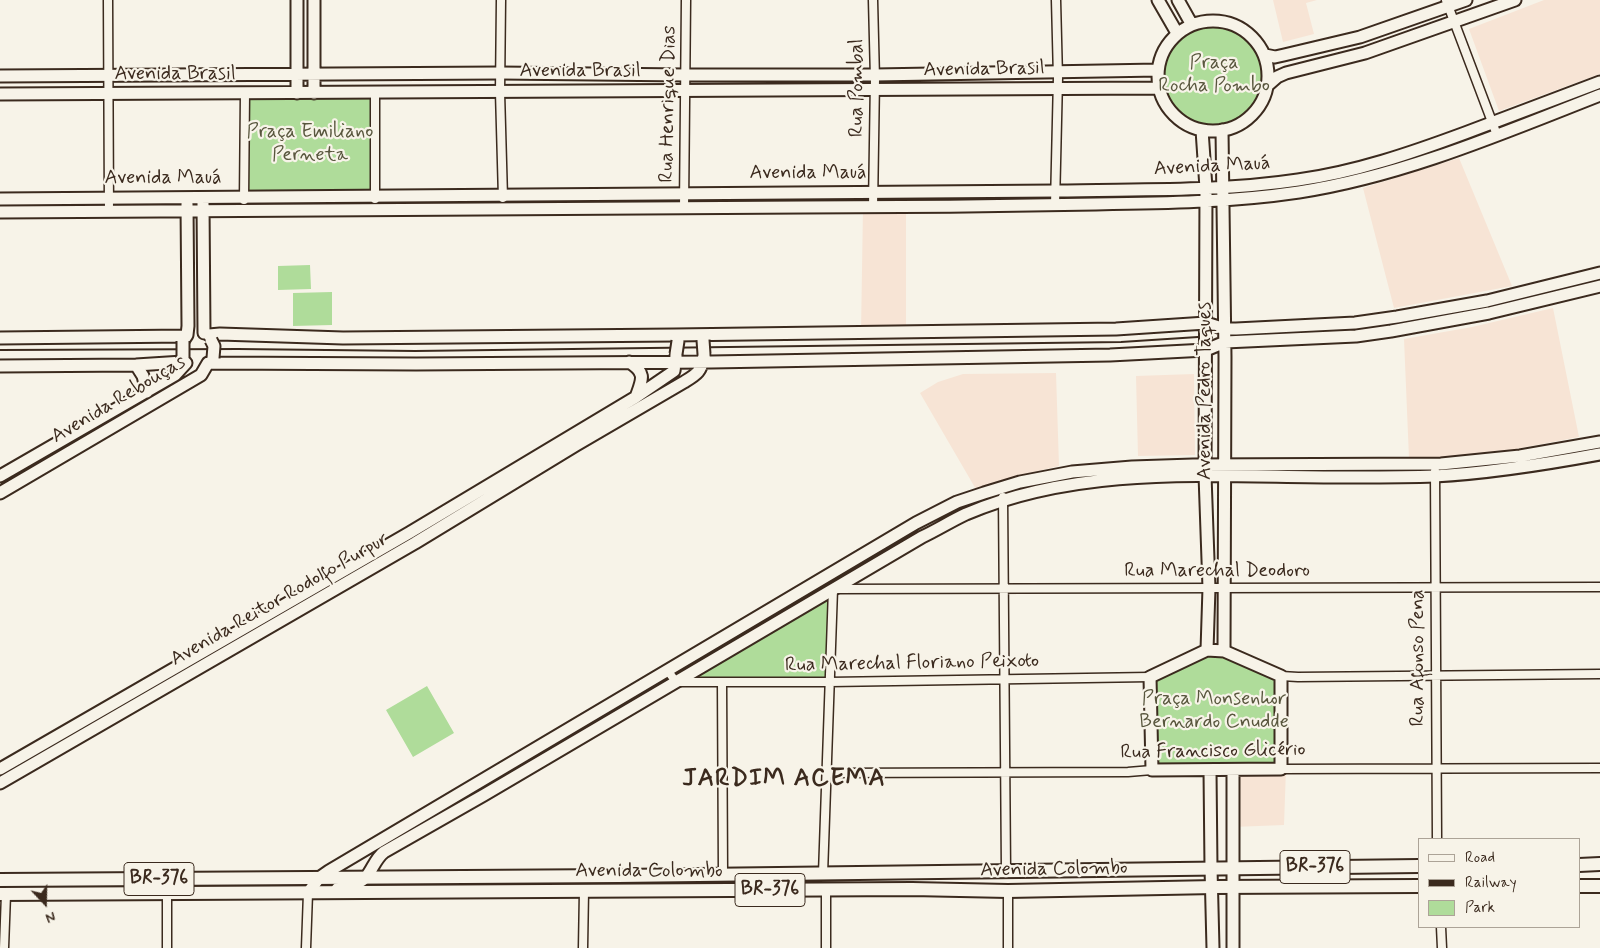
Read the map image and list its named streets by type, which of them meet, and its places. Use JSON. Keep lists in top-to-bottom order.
{
  "streets": {
    "main road": [
      "Avenida Brasil",
      "Avenida Mauá",
      "Avenida Pedro Taques",
      "Avenida Rebouças",
      "Avenida Reitor Rodolfo Purpur",
      "Rua Francisco Glicério",
      "BR-376",
      "Avenida Colombo"
    ],
    "street": [
      "Rua Pombal",
      "Rua Henrique Dias",
      "Rua Marechal Deodoro",
      "Rua Afonso Pena",
      "Rua Marechal Floriano Peixoto"
    ]
  },
  "crossings": [
    ["Avenida Brasil", "Rua Pombal"],
    ["Avenida Brasil", "Rua Henrique Dias"],
    ["Avenida Brasil", "Avenida Pedro Taques"],
    ["Rua Pombal", "Avenida Mauá"],
    ["Rua Henrique Dias", "Avenida Mauá"],
    ["Avenida Mauá", "Avenida Pedro Taques"],
    ["Avenida Mauá", "Avenida Rebouças"],
    ["Avenida Pedro Taques", "Rua Marechal Deodoro"],
    ["Rua Marechal Deodoro", "Rua Afonso Pena"],
    ["Rua Afonso Pena", "Rua Francisco Glicério"]
  ],
  "districts": ["JARDIM ACEMA"],
  "parks": ["Praça Rocha Pombo", "Praça Emiliano Perneta", "Praça Monsenhor Bernardo Cnudde"],
  "legend": ["Road", "Railway", "Park"],
  "north": "bottom"
}
